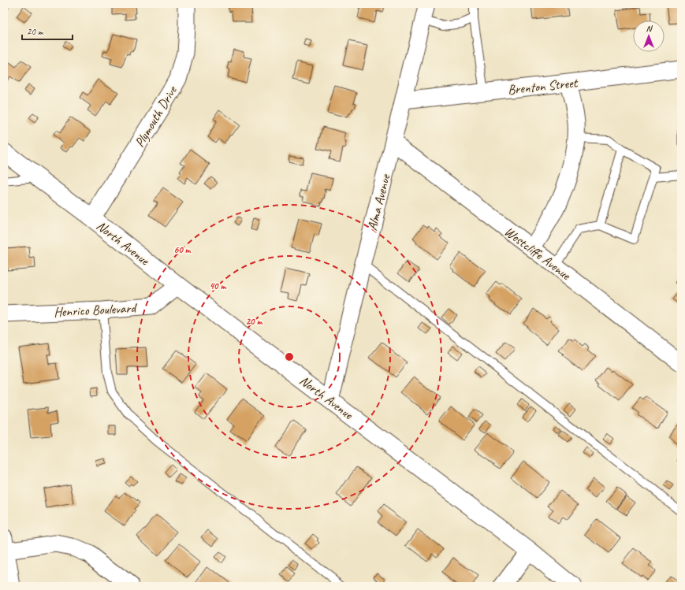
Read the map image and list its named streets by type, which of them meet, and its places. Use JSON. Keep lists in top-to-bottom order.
{
  "streets": {
    "street": [
      "Brenton Street",
      "Plymouth Drive",
      "Alma Avenue",
      "North Avenue",
      "Westcliffe Avenue",
      "Henrico Boulevard"
    ]
  },
  "crossings": [
    ["Brenton Street", "Alma Avenue"],
    ["Plymouth Drive", "North Avenue"],
    ["Alma Avenue", "North Avenue"],
    ["Alma Avenue", "Westcliffe Avenue"],
    ["North Avenue", "Henrico Boulevard"]
  ],
  "scale_bar": "20 m",
  "north": "top",
  "rings": ["60 m", "40 m", "20 m"]
}
